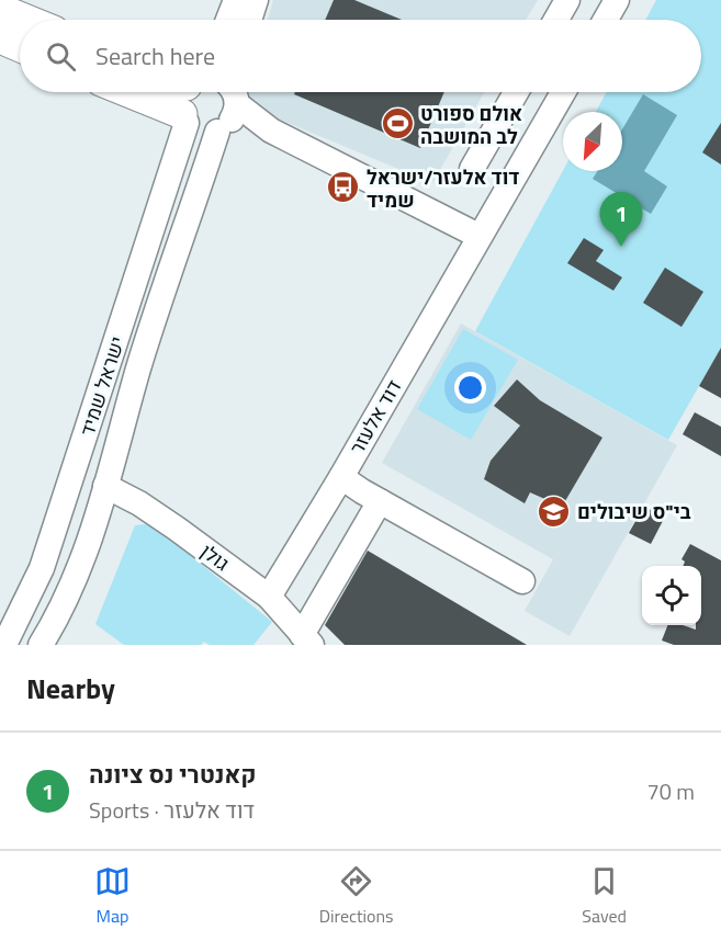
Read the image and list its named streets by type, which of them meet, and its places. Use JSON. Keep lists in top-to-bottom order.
{
  "streets": {
    "street": ["ישראל שמיד", "דוד אלעזר", "גולן"]
  },
  "crossings": [
    ["ישראל שמיד", "גולן"],
    ["דוד אלעזר", "גולן"]
  ],
  "places": {
    "sports": ["אולם ספורט לב המושבה"],
    "bus stop": ["דוד אלעזר/ישראל שמיד"],
    "school or university": ["בי\"ס שיבולים"]
  },
  "north": "bottom left",
  "page": {
    "search": "Search here",
    "pins": "1",
    "heading": "Nearby",
    "list": [
      {
        "mark": "1",
        "name": "קאנטרי נס ציונה",
        "note": "Sports · דוד אלעזר",
        "value": "70 m"
      }
    ],
    "nav": ["Map", "Directions", "Saved"]
  }
}
